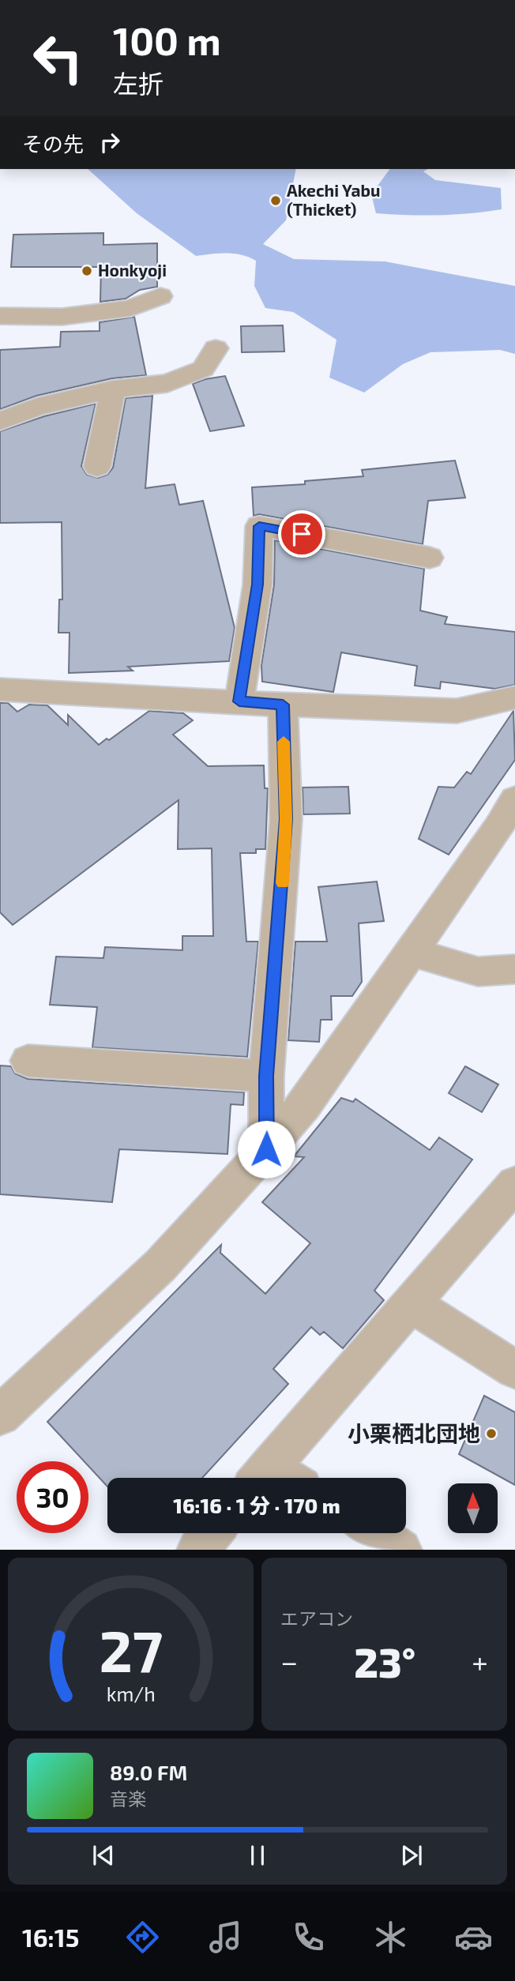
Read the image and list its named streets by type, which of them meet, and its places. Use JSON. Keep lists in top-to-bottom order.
{
  "places": ["Akechi Yabu (Thicket)", "Honkyoji", "小栗栖北団地"],
  "north": "top",
  "page": {
    "turn": ["100 m", "左折"],
    "then": "その先",
    "limit": "30",
    "trip": "16:16 · 1 分 · 170 m",
    "tile": "エアコン",
    "heat": ["−", "23°", "+"],
    "song": ["89.0 FM", "音楽"],
    "tabs": "16:15",
    "gauge": ["27", "km/h"]
  }
}
